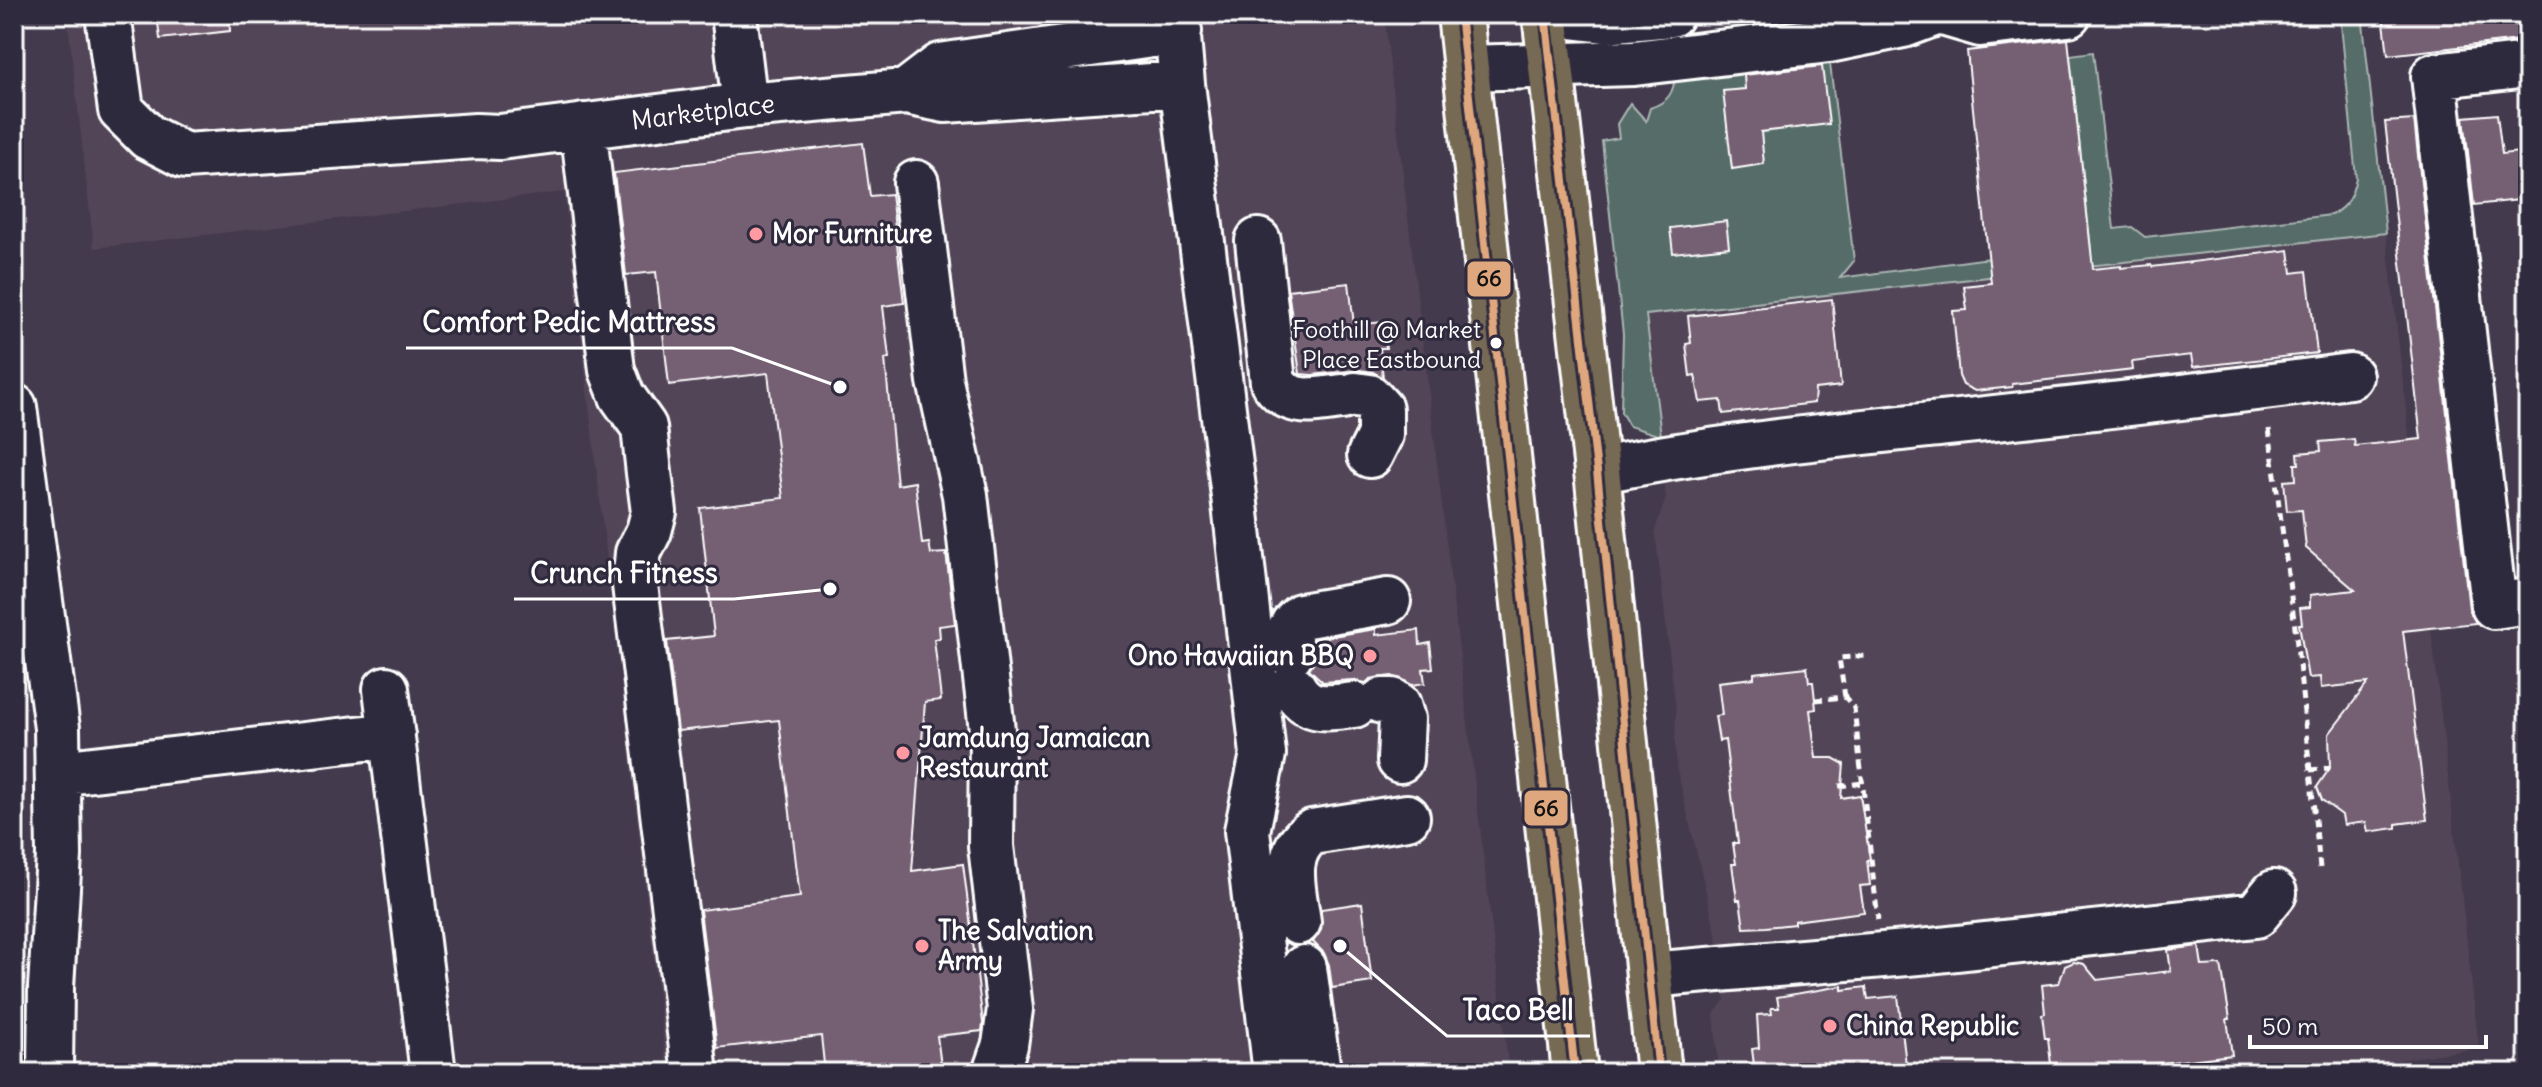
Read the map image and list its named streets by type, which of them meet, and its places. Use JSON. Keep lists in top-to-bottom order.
{
  "streets": {
    "lane": ["Marketplace"]
  },
  "places": [
    "Mor Furniture",
    "Foothill @ Market Place Eastbound",
    "Comfort Pedic Mattress",
    "Crunch Fitness",
    "Ono Hawaiian BBQ",
    "Jamdung Jamaican Restaurant",
    "The Salvation Army",
    "Taco Bell",
    "China Republic"
  ],
  "lines": ["transit line 66"],
  "scale_bar": "50 m"
}
